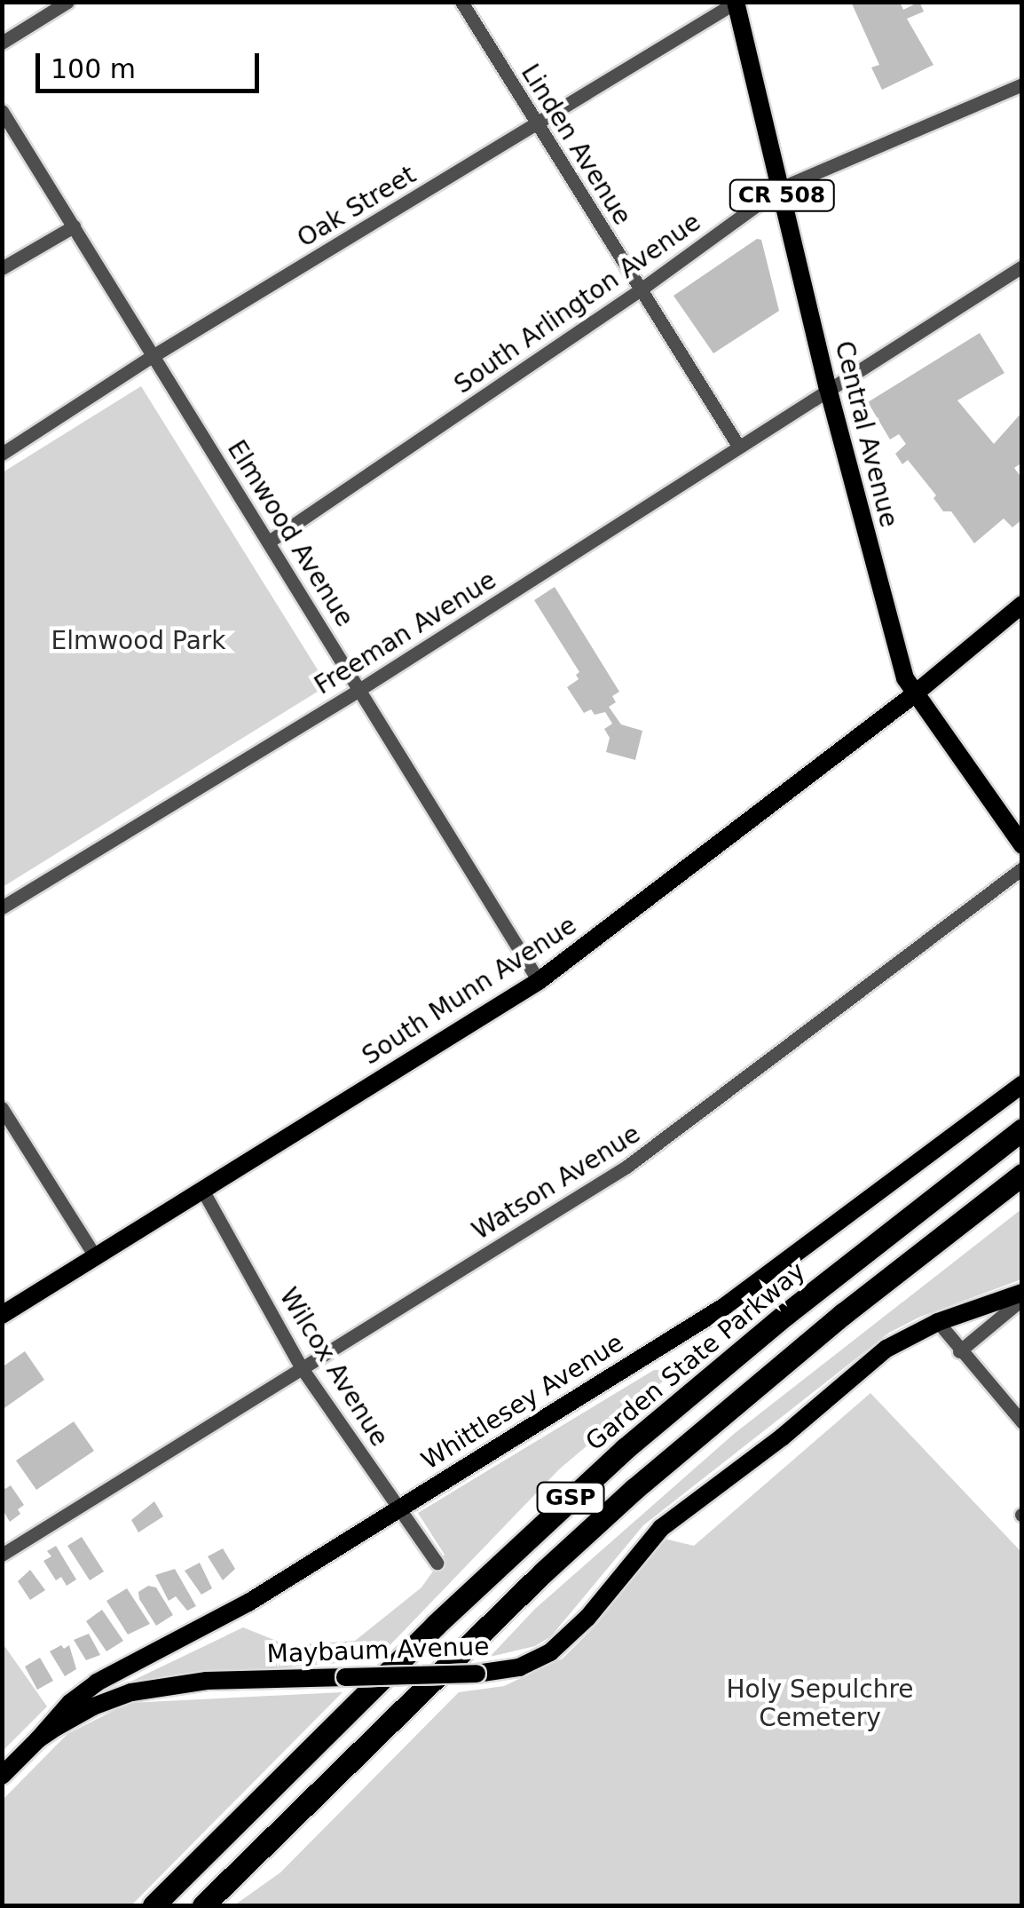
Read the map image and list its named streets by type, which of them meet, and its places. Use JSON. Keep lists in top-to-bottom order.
{
  "streets": {
    "highway": ["Garden State Parkway", "GSP"],
    "main road": [
      "CR 508",
      "Central Avenue",
      "South Munn Avenue",
      "Whittlesey Avenue",
      "Maybaum Avenue"
    ],
    "street": [
      "Linden Avenue",
      "Oak Street",
      "South Arlington Avenue",
      "Elmwood Avenue",
      "Freeman Avenue",
      "Watson Avenue",
      "Wilcox Avenue"
    ]
  },
  "crossings": [
    ["Linden Avenue", "Oak Street"],
    ["Linden Avenue", "South Arlington Avenue"],
    ["Linden Avenue", "Freeman Avenue"],
    ["Oak Street", "Central Avenue"],
    ["Oak Street", "Elmwood Avenue"],
    ["South Arlington Avenue", "Central Avenue"],
    ["South Arlington Avenue", "Elmwood Avenue"],
    ["Central Avenue", "Freeman Avenue"],
    ["Central Avenue", "South Munn Avenue"],
    ["Elmwood Avenue", "Freeman Avenue"],
    ["Elmwood Avenue", "South Munn Avenue"],
    ["South Munn Avenue", "Wilcox Avenue"],
    ["Watson Avenue", "Wilcox Avenue"],
    ["Wilcox Avenue", "Whittlesey Avenue"],
    ["Whittlesey Avenue", "Maybaum Avenue"]
  ],
  "parks": ["Elmwood Park", "Holy Sepulchre Cemetery"],
  "scale_bar": "100 m"
}
